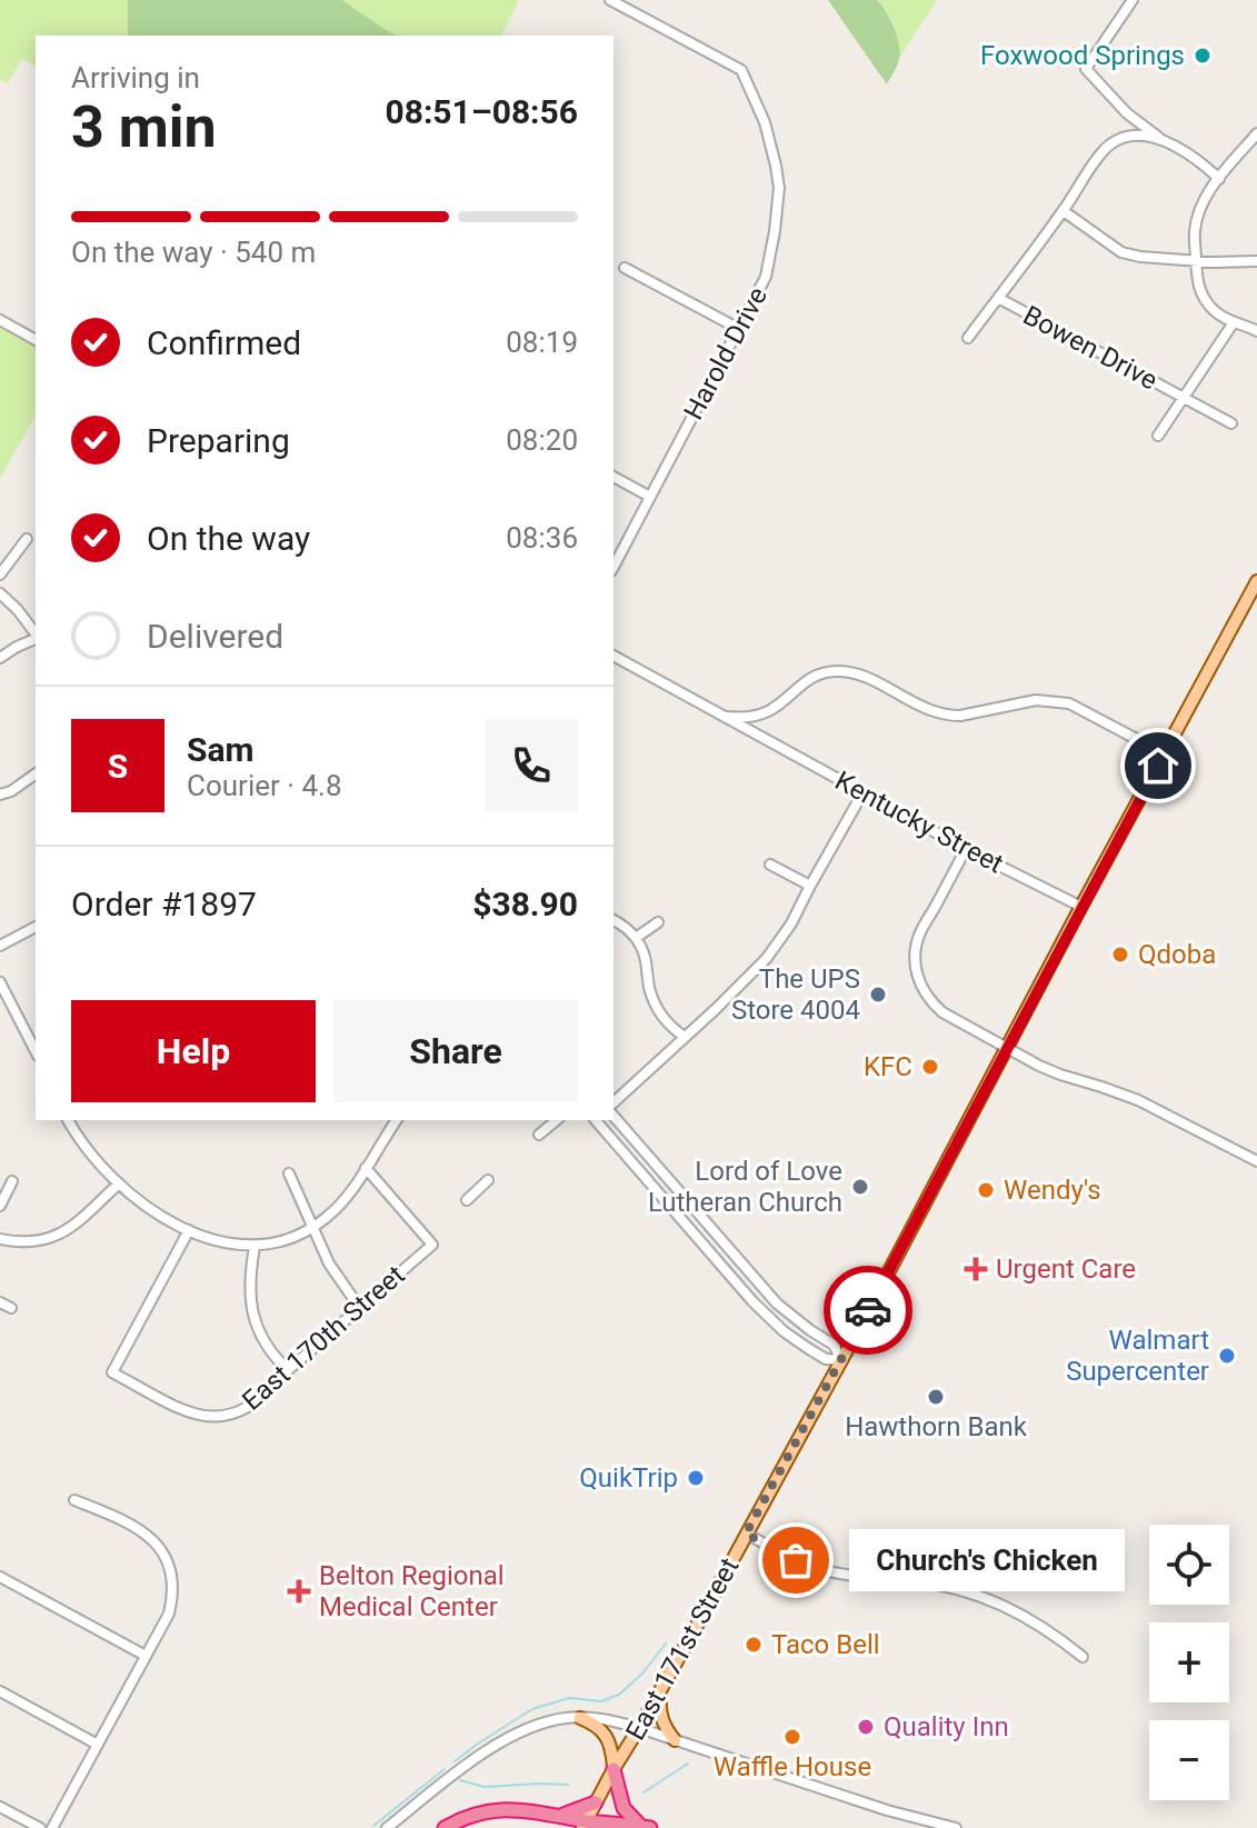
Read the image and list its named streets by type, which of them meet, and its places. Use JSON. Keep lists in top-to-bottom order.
{
  "streets": {
    "main road": ["East 171st Street"],
    "street": [
      "Bowen Drive",
      "Harold Drive",
      "Kentucky Street",
      "East 170th Street"
    ]
  },
  "crossings": [
    ["Kentucky Street", "East 171st Street"]
  ],
  "places": {
    "other": [
      "Foxwood Springs",
      "Qdoba",
      "The UPS Store 4004",
      "KFC",
      "Lord of Love Lutheran Church",
      "Wendy's",
      "Walmart Supercenter",
      "Hawthorn Bank",
      "QuikTrip",
      "Church's Chicken",
      "Taco Bell",
      "Quality Inn",
      "Waffle House"
    ],
    "health": ["Urgent Care", "Belton Regional Medical Center"]
  },
  "page": {
    "heading": ["3 min", "Arriving in", "08:51–08:56"],
    "panel": [
      "Sam",
      "Courier · 4.8",
      "Order #1897",
      "$38.90"
    ],
    "bar": "On the way · 540 m",
    "list": [
      ["Confirmed", "08:19"],
      ["Preparing", "08:20"],
      ["On the way", "08:36"],
      "Delivered"
    ],
    "round": "S",
    "buttons": ["Help", "Share"],
    "map_buttons": ["+", "−"],
    "bubble": "Church's Chicken"
  }
}
